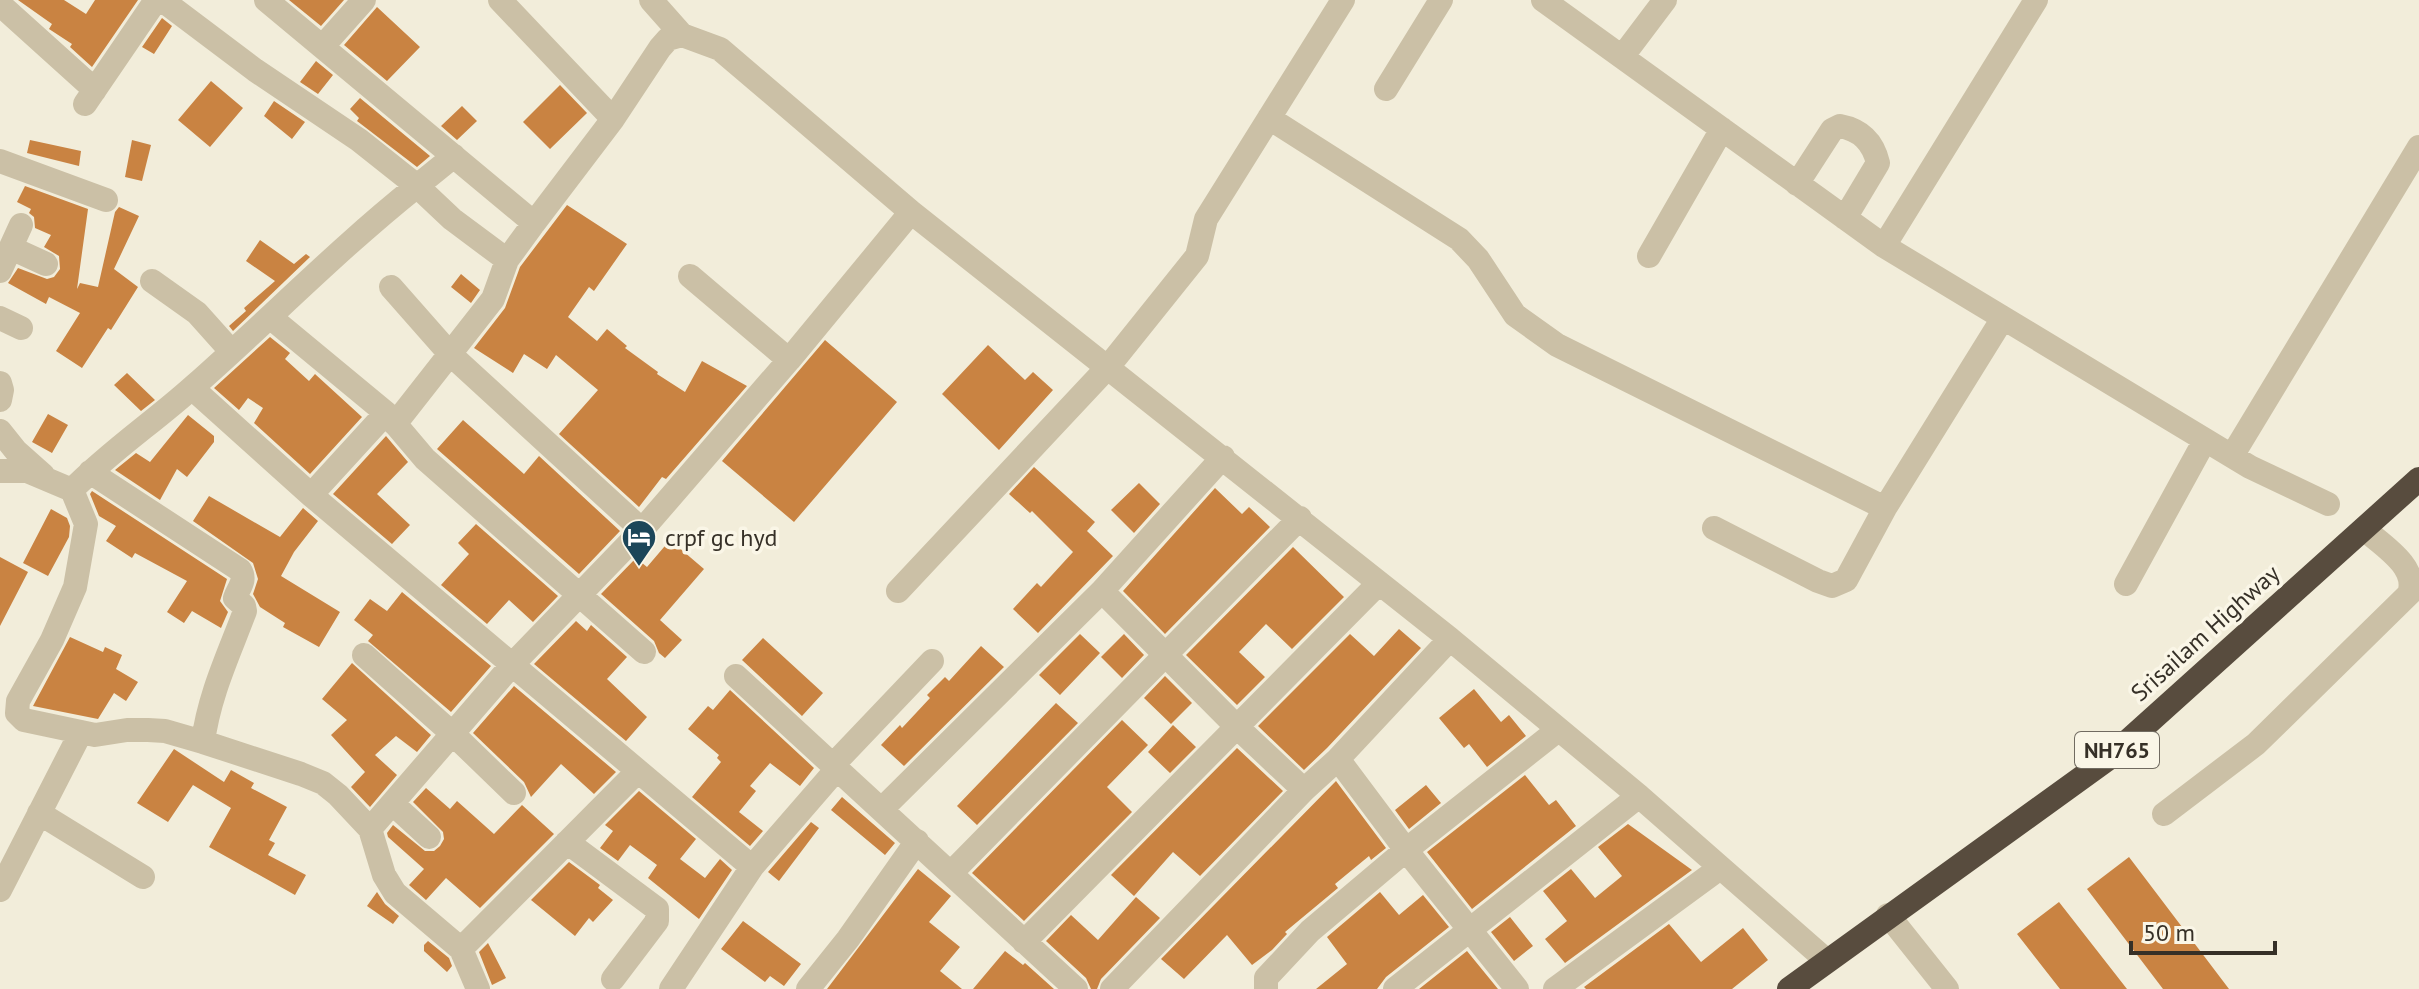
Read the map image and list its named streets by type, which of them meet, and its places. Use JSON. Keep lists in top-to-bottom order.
{
  "streets": {
    "highway": ["Srisailam Highway", "NH765"]
  },
  "places": {
    "hotel": ["crpf gc hyd"]
  },
  "scale_bar": "50 m"
}
